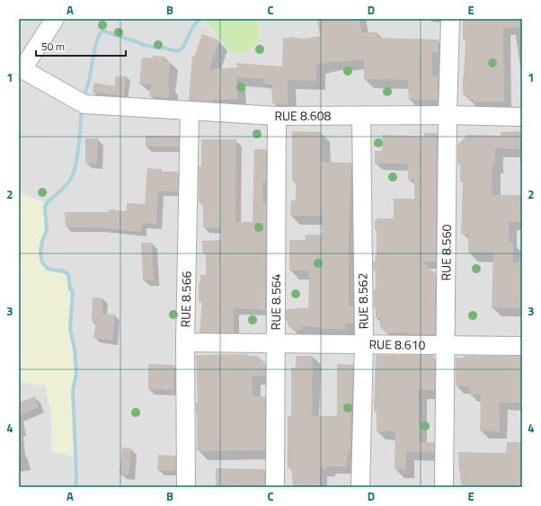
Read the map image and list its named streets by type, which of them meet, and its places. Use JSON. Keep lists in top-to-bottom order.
{
  "streets": {
    "street": [
      "RUE 8.608",
      "RUE 8.560",
      "RUE 8.566",
      "RUE 8.562",
      "RUE 8.564",
      "RUE 8.610"
    ]
  },
  "crossings": [
    ["RUE 8.608", "RUE 8.560"],
    ["RUE 8.608", "RUE 8.566"],
    ["RUE 8.608", "RUE 8.562"],
    ["RUE 8.608", "RUE 8.564"],
    ["RUE 8.560", "RUE 8.610"],
    ["RUE 8.566", "RUE 8.610"],
    ["RUE 8.562", "RUE 8.610"],
    ["RUE 8.564", "RUE 8.610"]
  ],
  "scale_bar": "50 m",
  "grid": {
    "columns": [
      "A",
      "B",
      "C",
      "D",
      "E"
    ],
    "rows": [
      "1",
      "2",
      "3",
      "4"
    ]
  }
}
